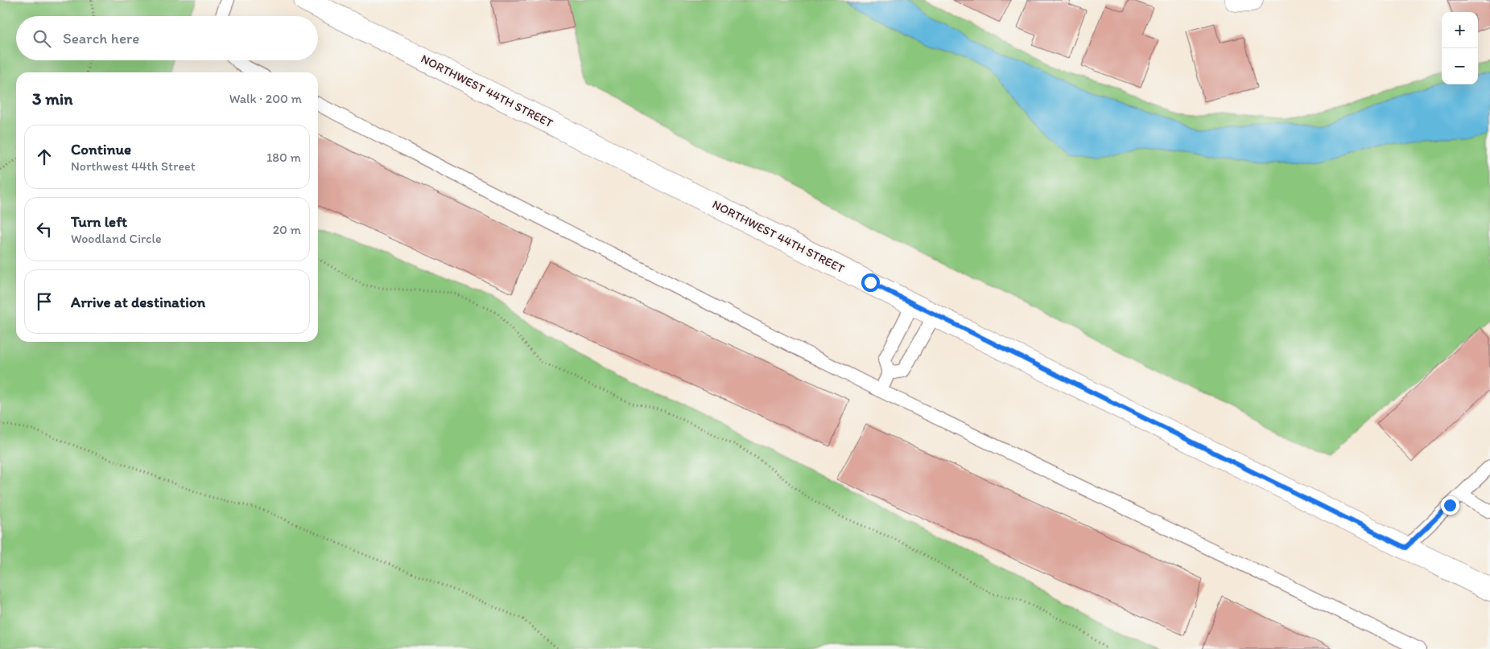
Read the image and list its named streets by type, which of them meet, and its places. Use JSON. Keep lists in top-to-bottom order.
{
  "streets": {
    "street": ["NORTHWEST 44TH STREET"]
  },
  "page": {
    "map_buttons": ["+", "−"],
    "search": "Search here",
    "heading": ["3 min", "Walk · 200 m"],
    "list": [
      ["Continue", "Northwest 44th Street", "180 m"],
      ["Turn left", "Woodland Circle", "20 m"],
      "Arrive at destination"
    ]
  }
}
